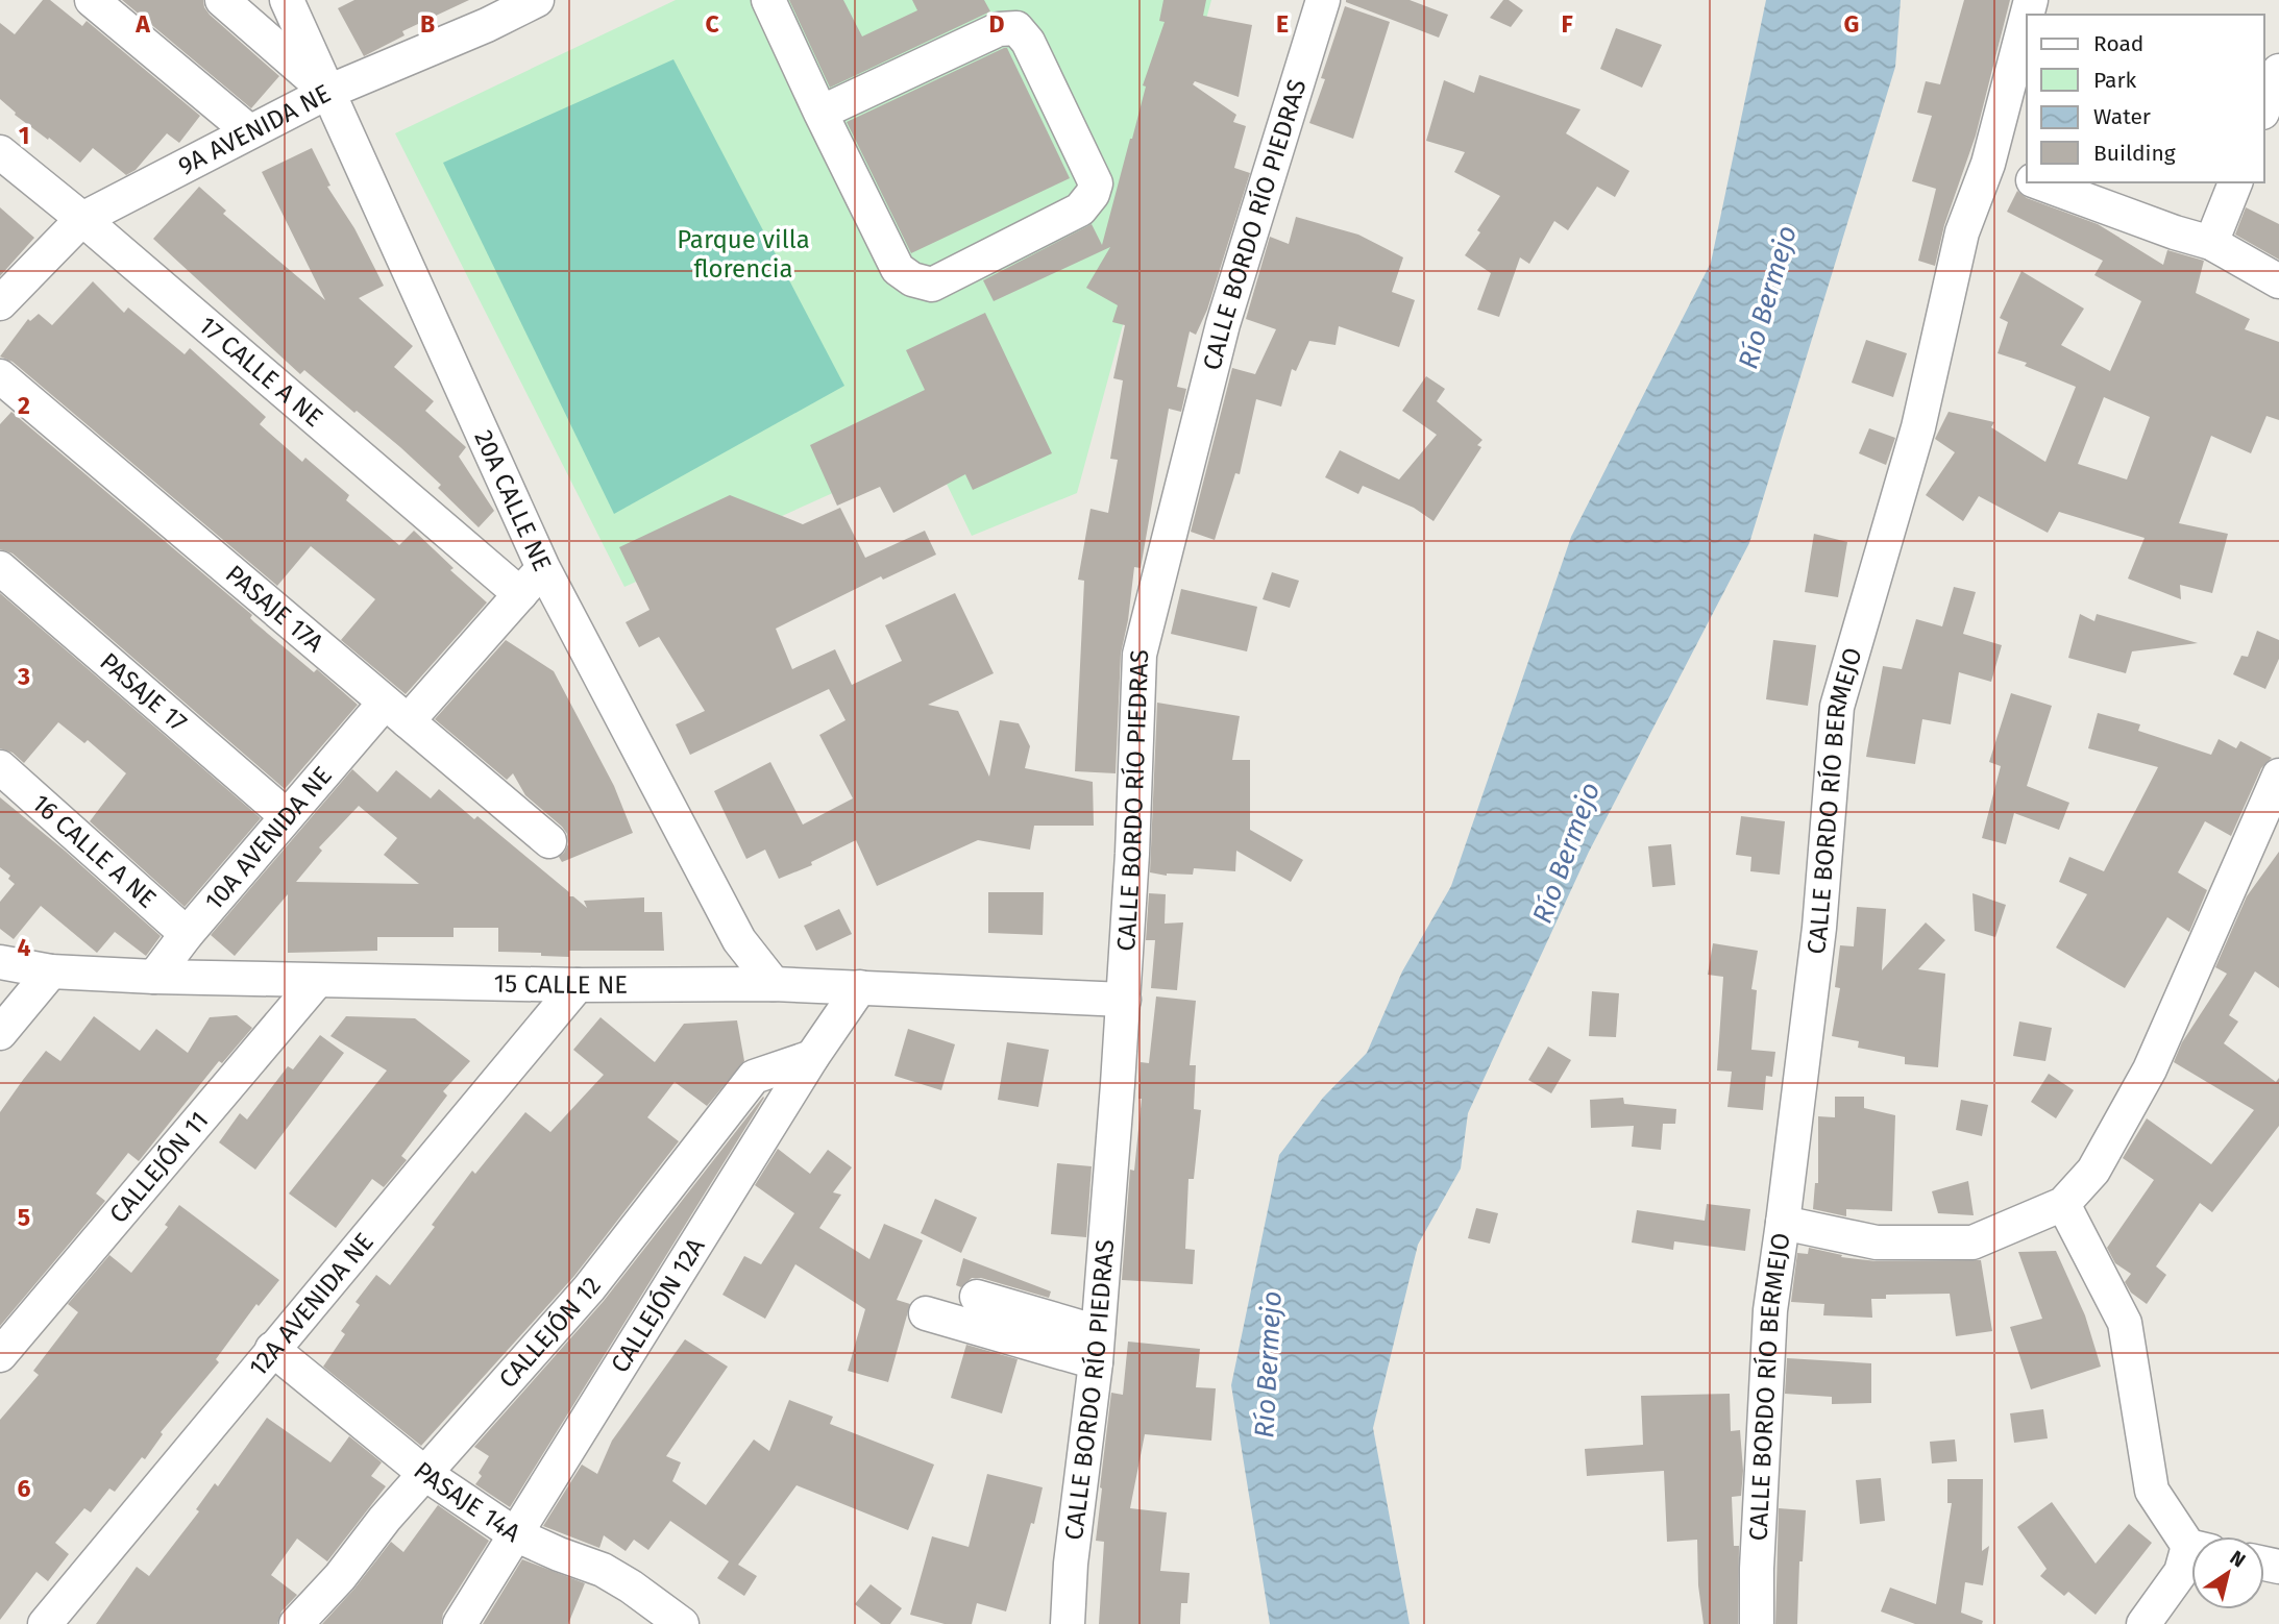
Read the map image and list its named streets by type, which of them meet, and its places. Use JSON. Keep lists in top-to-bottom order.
{
  "streets": {
    "street": [
      "9A AVENIDA NE",
      "CALLE BORDO RÍO PIEDRAS",
      "17 CALLE A NE",
      "20A CALLE NE",
      "PASAJE 17A",
      "PASAJE 17",
      "CALLE BORDO RÍO BERMEJO",
      "10A AVENIDA NE",
      "16 CALLE A NE",
      "15 CALLE NE",
      "CALLEJÓN 11",
      "12A AVENIDA NE",
      "CALLEJÓN 12A",
      "CALLEJÓN 12",
      "PASAJE 14A"
    ]
  },
  "crossings": [
    ["9A AVENIDA NE", "17 CALLE A NE"],
    ["9A AVENIDA NE", "20A CALLE NE"],
    ["CALLE BORDO RÍO PIEDRAS", "15 CALLE NE"],
    ["17 CALLE A NE", "10A AVENIDA NE"],
    ["20A CALLE NE", "10A AVENIDA NE"],
    ["20A CALLE NE", "15 CALLE NE"],
    ["PASAJE 17A", "10A AVENIDA NE"],
    ["PASAJE 17", "10A AVENIDA NE"],
    ["10A AVENIDA NE", "16 CALLE A NE"],
    ["10A AVENIDA NE", "15 CALLE NE"],
    ["15 CALLE NE", "CALLEJÓN 11"],
    ["15 CALLE NE", "12A AVENIDA NE"],
    ["15 CALLE NE", "CALLEJÓN 12A"],
    ["12A AVENIDA NE", "PASAJE 14A"],
    ["CALLEJÓN 12A", "CALLEJÓN 12"],
    ["CALLEJÓN 12A", "PASAJE 14A"],
    ["CALLEJÓN 12", "PASAJE 14A"]
  ],
  "water": ["Río Bermejo"],
  "parks": ["Parque villa florencia"],
  "legend": [
    "Road",
    "Park",
    "Water",
    "Building"
  ],
  "north": "top right",
  "grid": {
    "columns": [
      "A",
      "B",
      "C",
      "D",
      "E",
      "F",
      "G"
    ],
    "rows": [
      "1",
      "2",
      "3",
      "4",
      "5",
      "6"
    ]
  }
}
